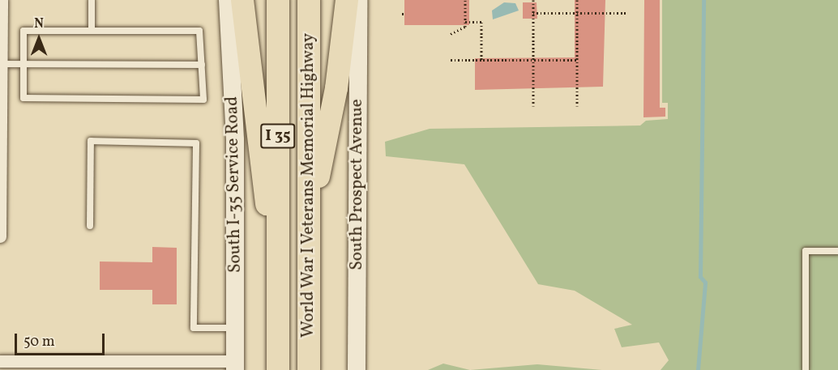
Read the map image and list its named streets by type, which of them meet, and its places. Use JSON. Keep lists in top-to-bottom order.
{
  "streets": {
    "highway": ["I 35", "World War I Veterans Memorial Highway"],
    "main road": ["South I-35 Service Road", "South Prospect Avenue"]
  },
  "scale_bar": "50 m",
  "north": "top"
}
